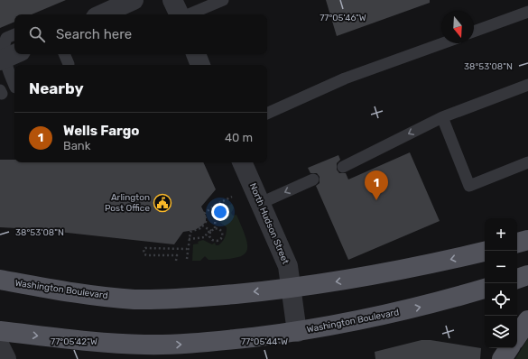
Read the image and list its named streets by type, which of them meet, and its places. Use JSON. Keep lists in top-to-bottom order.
{
  "streets": {
    "main road": ["Washington Boulevard"],
    "street": ["North Hudson Street"]
  },
  "crossings": [
    ["North Hudson Street", "Washington Boulevard"]
  ],
  "places": {
    "public building": ["Arlington Post Office"]
  },
  "north": "bottom",
  "page": {
    "search": "Search here",
    "heading": "Nearby",
    "list": [
      {
        "mark": "1",
        "name": "Wells Fargo",
        "note": "Bank",
        "value": "40 m"
      }
    ],
    "pins": "1",
    "map_buttons": ["+", "−"]
  },
  "coordinates": [
    "77°05'46\"W",
    "38°53'08\"N",
    "77°05'42\"W",
    "77°05'44\"W"
  ]
}
